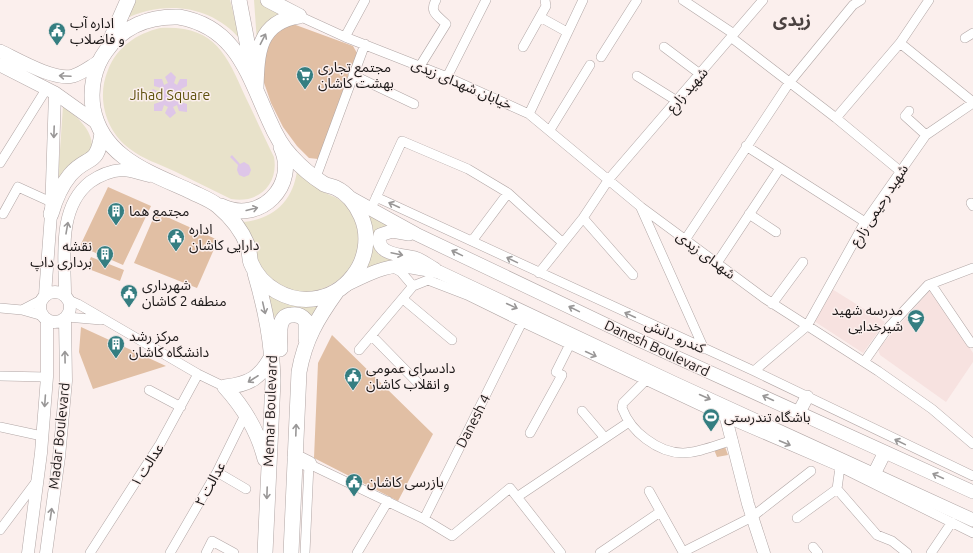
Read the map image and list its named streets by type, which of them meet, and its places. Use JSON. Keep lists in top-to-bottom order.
{
  "streets": {
    "main road": ["Danesh Boulevard", "Memar Boulevard"],
    "street": [
      "خیابان شهدای زیدی",
      "شهید زارع",
      "شهید رحیمی زارع",
      "شهدای زیدی",
      "کندرو دانش",
      "Danesh 4",
      "Madar Boulevard",
      "عدالت ۱",
      "عدالت ۲"
    ]
  },
  "crossings": [
    ["خیابان شهدای زیدی", "شهید زارع"],
    ["خیابان شهدای زیدی", "شهدای زیدی"],
    ["شهید زارع", "شهدای زیدی"],
    ["شهید زارع", "کندرو دانش"],
    ["شهید رحیمی زارع", "شهدای زیدی"],
    ["شهید رحیمی زارع", "کندرو دانش"],
    ["کندرو دانش", "Danesh Boulevard"],
    ["Danesh Boulevard", "Memar Boulevard"]
  ],
  "districts": ["زیدی"],
  "parks": ["Jihad Square"],
  "places": {
    "public building": [
      "اداره آب و فاضلاب",
      "اداره دارایی کاشان",
      "شهرداری منطفه 2 کاشان",
      "دادسرای عمومی و انقلاب کاشان",
      "بازرسی کاشان"
    ],
    "supermarket": ["مجتمع تجاری بهشت کاشان"],
    "building": ["مجتمع هما", "نقشه برداری داپ", "مرکز رشد دانشگاه کاشان"],
    "school or university": ["مدرسه شهید شیرخدایی"],
    "sports": ["باشگاه تندرستی"]
  }
}
